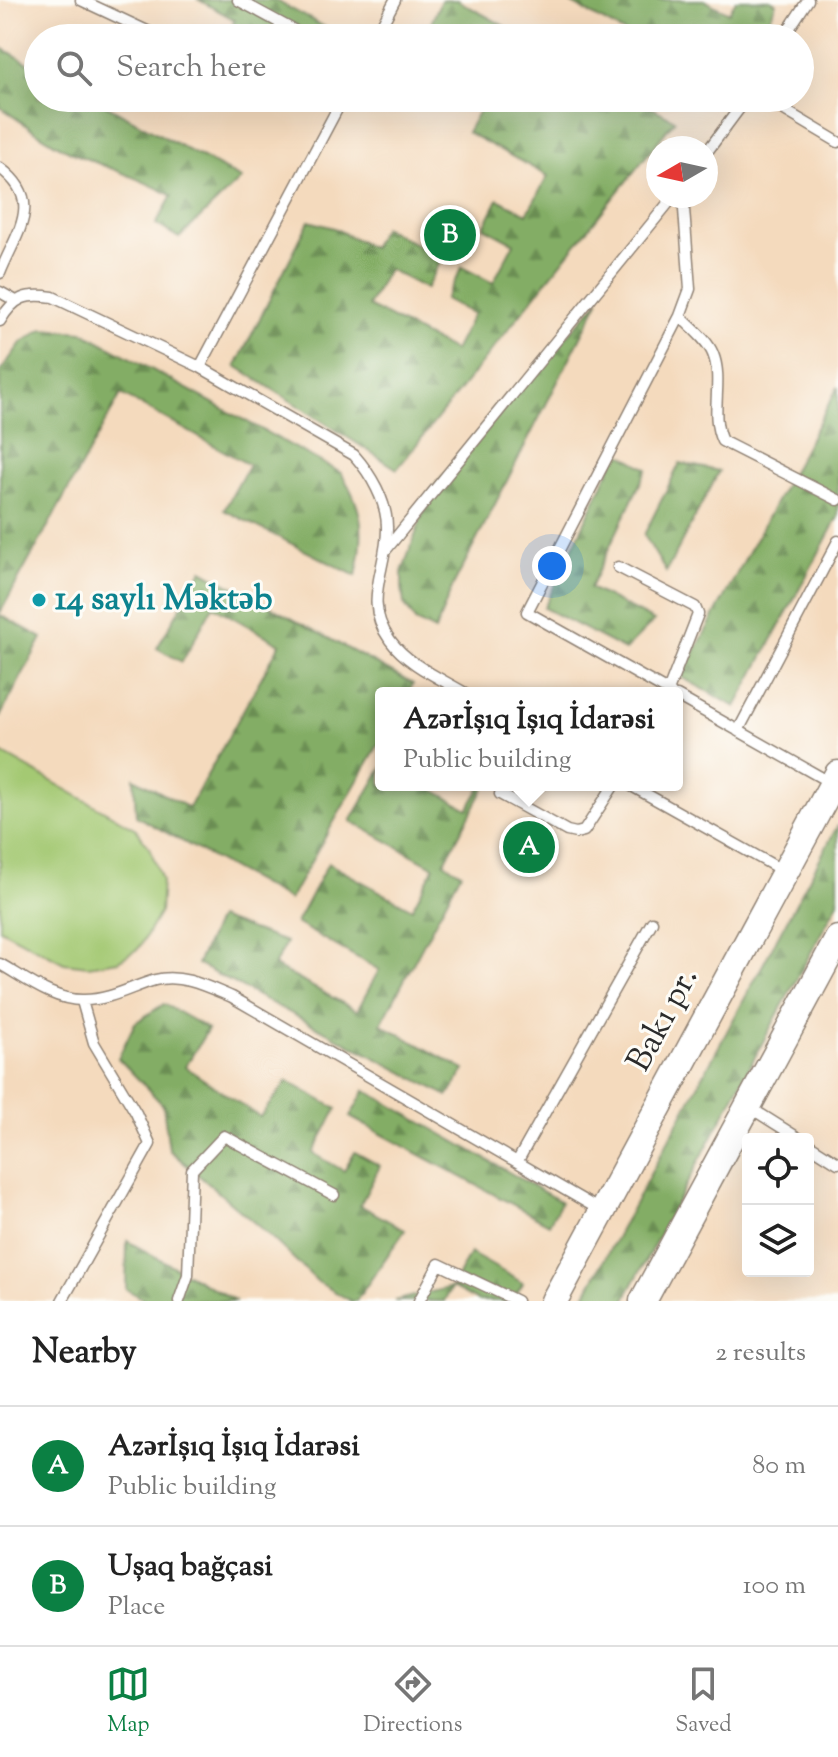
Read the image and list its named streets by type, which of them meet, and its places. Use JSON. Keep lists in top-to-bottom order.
{
  "streets": {
    "street": ["Bakı pr."]
  },
  "places": ["14 saylı Məktəb"],
  "north": "left",
  "page": {
    "search": "Search here",
    "pins": ["B", "A"],
    "popup": ["Azərİşıq İşıq İdarəsi", "Public building"],
    "heading": ["Nearby", "2 results"],
    "list": [
      {
        "mark": "A",
        "name": "Azərİşıq İşıq İdarəsi",
        "note": "Public building",
        "value": "80 m"
      },
      {
        "mark": "B",
        "name": "Uşaq bağçasi",
        "note": "Place",
        "value": "100 m"
      }
    ],
    "nav": ["Map", "Directions", "Saved"]
  }
}
